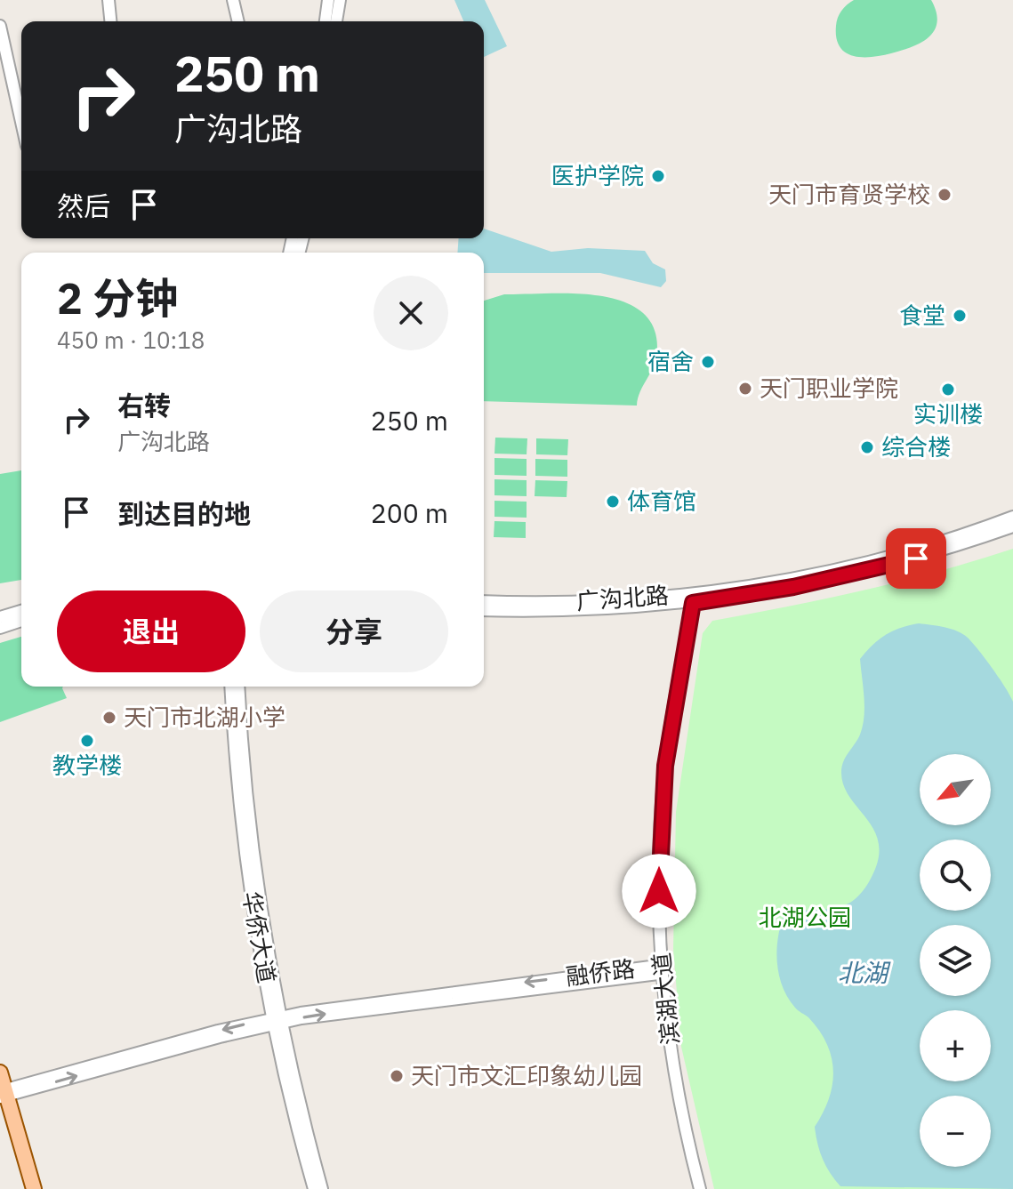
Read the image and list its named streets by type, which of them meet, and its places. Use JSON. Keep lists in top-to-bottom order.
{
  "streets": {
    "street": [
      "广沟北路",
      "华侨大道",
      "融侨路",
      "滨湖大道"
    ]
  },
  "crossings": [
    ["广沟北路", "滨湖大道"],
    ["华侨大道", "融侨路"],
    ["融侨路", "滨湖大道"]
  ],
  "water": ["北湖"],
  "parks": ["北湖公园"],
  "places": [
    "医护学院",
    "天门市育贤学校",
    "食堂",
    "宿舍",
    "天门职业学院",
    "实训楼",
    "综合楼",
    "体育馆",
    "天门市北湖小学",
    "教学楼",
    "天门市文汇印象幼儿园"
  ],
  "north": "bottom left",
  "page": {
    "turn": ["250 m", "广沟北路"],
    "then": "然后",
    "heading": ["2 分钟", "450 m · 10:18"],
    "list": [
      {
        "name": "右转",
        "note": "广沟北路",
        "value": "250 m"
      },
      {
        "name": "到达目的地",
        "value": "200 m"
      }
    ],
    "buttons": ["退出", "分享"],
    "map_buttons": ["+", "−"]
  }
}
